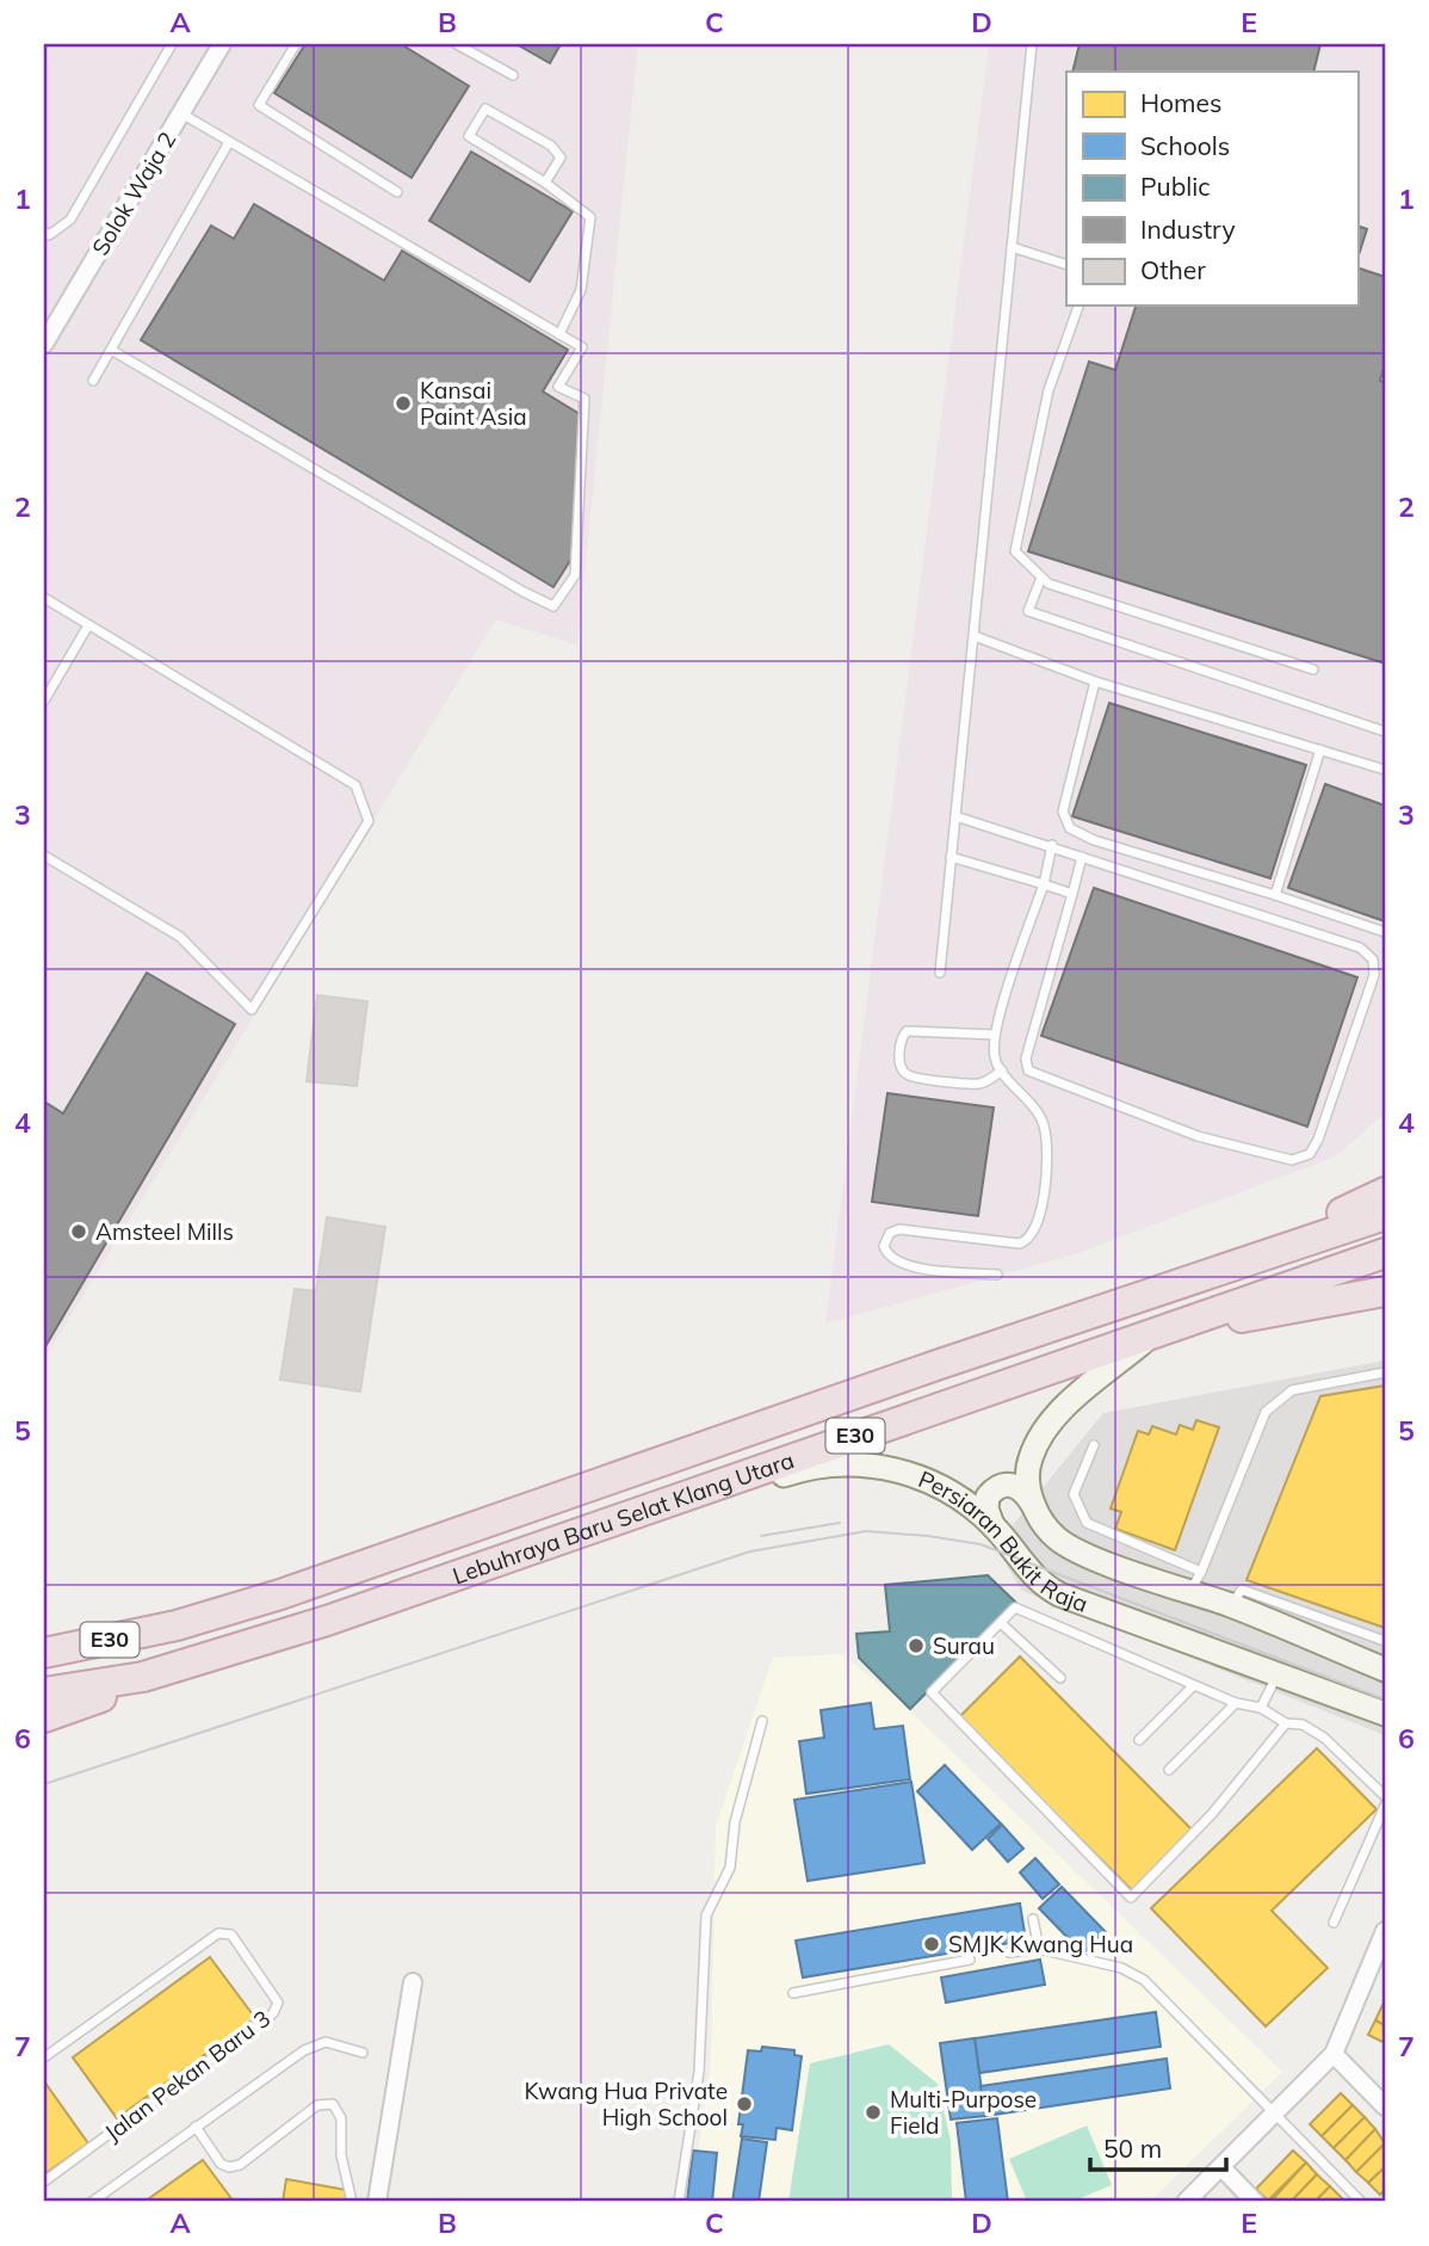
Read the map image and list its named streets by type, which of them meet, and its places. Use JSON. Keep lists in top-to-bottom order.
{
  "streets": {
    "highway": ["E30", "Lebuhraya Baru Selat Klang Utara"],
    "main road": ["Persiaran Bukit Raja"],
    "street": ["Solok Waja 2"],
    "lane": ["Jalan Pekan Baru 3"]
  },
  "crossings": [
    ["E30", "Lebuhraya Baru Selat Klang Utara"],
    ["E30", "Persiaran Bukit Raja"],
    ["Lebuhraya Baru Selat Klang Utara", "Persiaran Bukit Raja"]
  ],
  "places": [
    "Kansai Paint Asia",
    "Amsteel Mills",
    "Surau",
    "SMJK Kwang Hua",
    "Kwang Hua Private High School",
    "Multi-Purpose Field"
  ],
  "legend": [
    "Homes",
    "Schools",
    "Public",
    "Industry",
    "Other"
  ],
  "scale_bar": "50 m",
  "grid": {
    "columns": [
      "A",
      "B",
      "C",
      "D",
      "E"
    ],
    "rows": [
      "1",
      "2",
      "3",
      "4",
      "5",
      "6",
      "7"
    ]
  }
}
